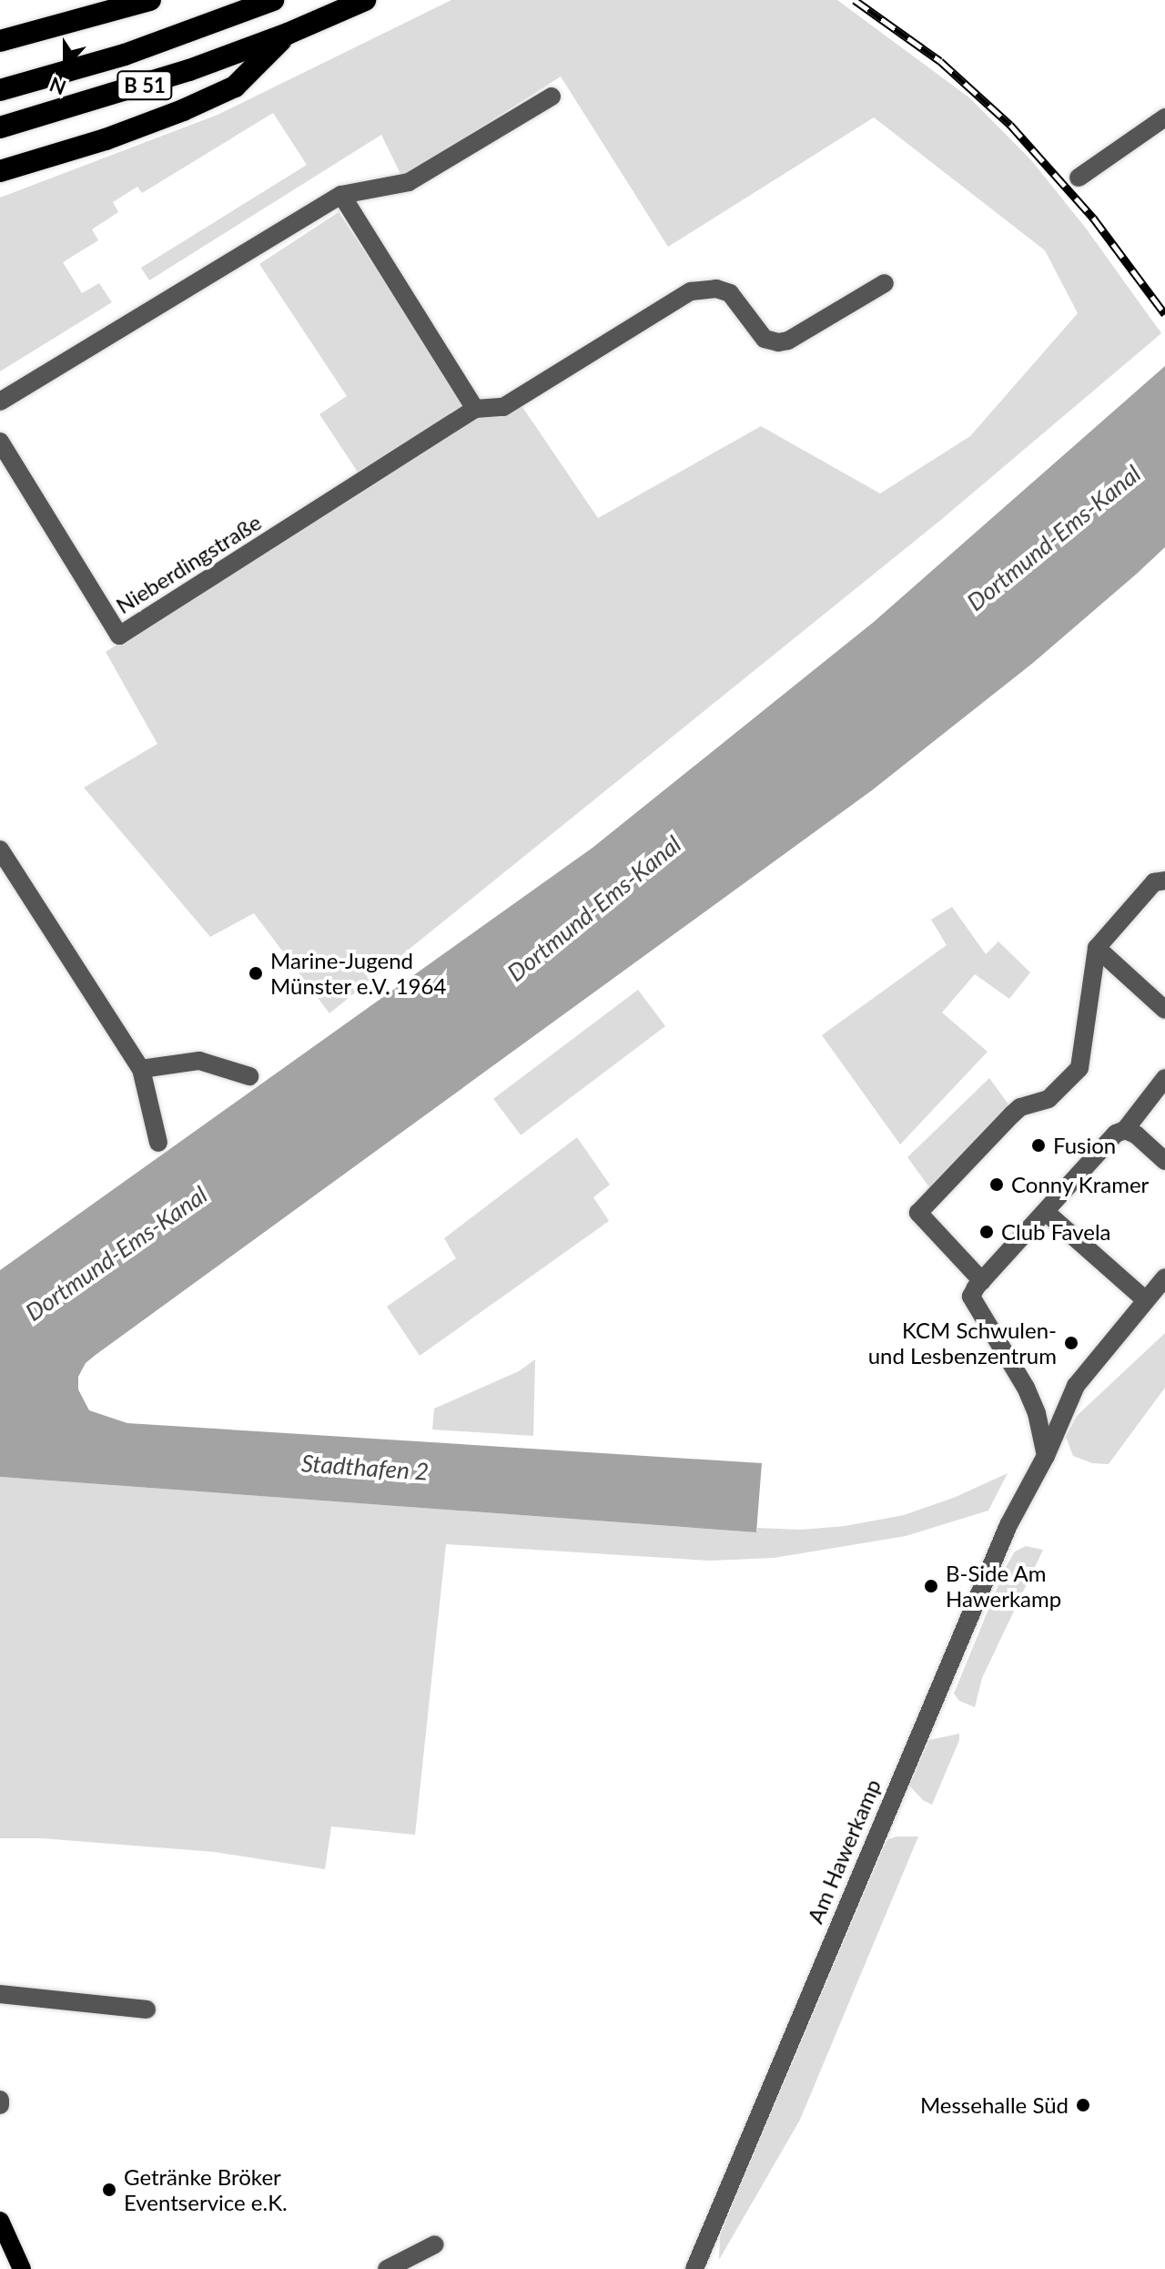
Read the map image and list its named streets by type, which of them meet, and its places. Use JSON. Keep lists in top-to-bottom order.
{
  "streets": {
    "highway": ["B 51"],
    "street": ["Nieberdingstraße", "Am Hawerkamp"]
  },
  "water": ["Dortmund-Ems-Kanal", "Stadthafen 2"],
  "places": [
    "Marine-Jugend Münster e.V. 1964",
    "Fusion",
    "Conny Kramer",
    "Club Favela",
    "KCM Schwulen- und Lesbenzentrum",
    "B-Side Am Hawerkamp",
    "Messehalle Süd",
    "Getränke Bröker Eventservice e.K."
  ],
  "north": "bottom"
}
